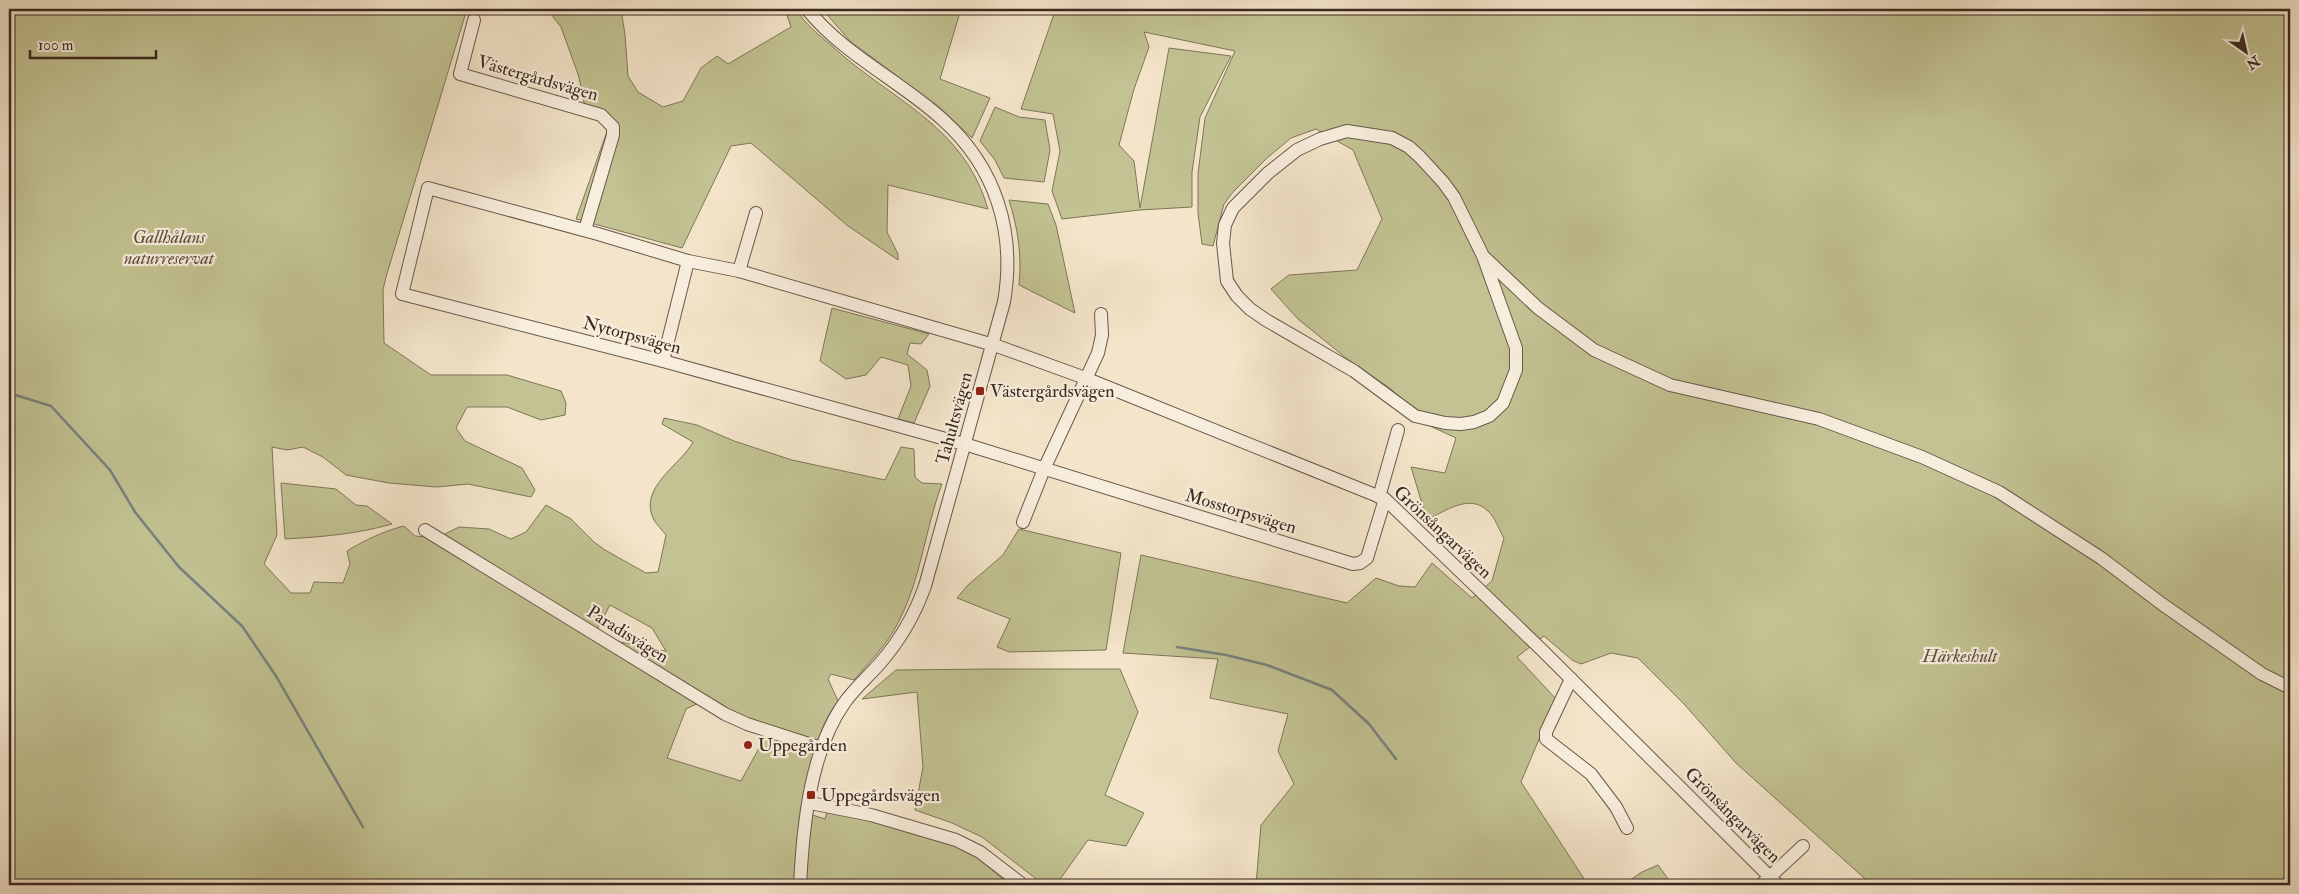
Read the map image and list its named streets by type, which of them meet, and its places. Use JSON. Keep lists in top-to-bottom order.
{
  "streets": {
    "street": [
      "Västergårdsvägen",
      "Nytorpsvägen",
      "Tahultsvägen",
      "Mosstorpsvägen",
      "Grönsångarvägen",
      "Paradisvägen"
    ]
  },
  "crossings": [
    ["Västergårdsvägen", "Nytorpsvägen"],
    ["Nytorpsvägen", "Tahultsvägen"],
    ["Nytorpsvägen", "Mosstorpsvägen"],
    ["Tahultsvägen", "Mosstorpsvägen"],
    ["Tahultsvägen", "Grönsångarvägen"],
    ["Tahultsvägen", "Paradisvägen"],
    ["Mosstorpsvägen", "Grönsångarvägen"]
  ],
  "parks": ["Gallhålans naturreservat", "Härkeshult"],
  "places": {
    "transit": ["Västergårdsvägen", "Uppegårdsvägen"],
    "other": ["Uppegården"]
  },
  "scale_bar": "100 m",
  "north": "bottom right"
}
